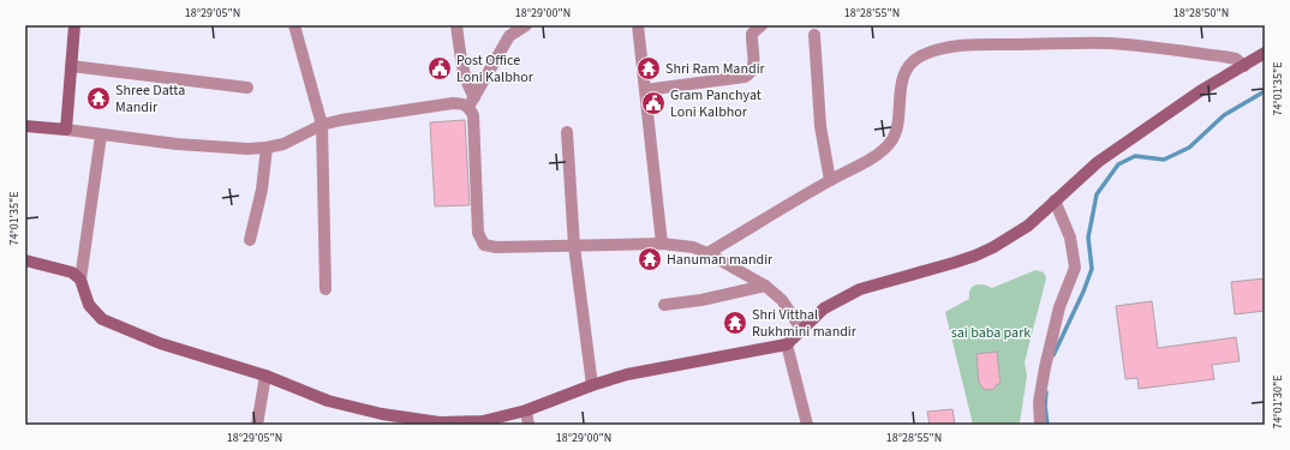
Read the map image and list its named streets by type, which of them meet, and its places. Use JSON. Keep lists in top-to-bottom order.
{
  "parks": ["sai baba park"],
  "places": {
    "public building": ["Post Office Loni Kalbhor", "Gram Panchyat Loni Kalbhor"],
    "temple": [
      "Shri Ram Mandir",
      "Shree Datta Mandir",
      "Hanuman mandir",
      "Shri Vitthal Rukhmini mandir"
    ]
  },
  "coordinates": [
    "18°29'05\"N",
    "18°29'00\"N",
    "18°28'55\"N",
    "18°28'50\"N",
    "74°01'35\"E",
    "74°01'30\"E"
  ]
}
